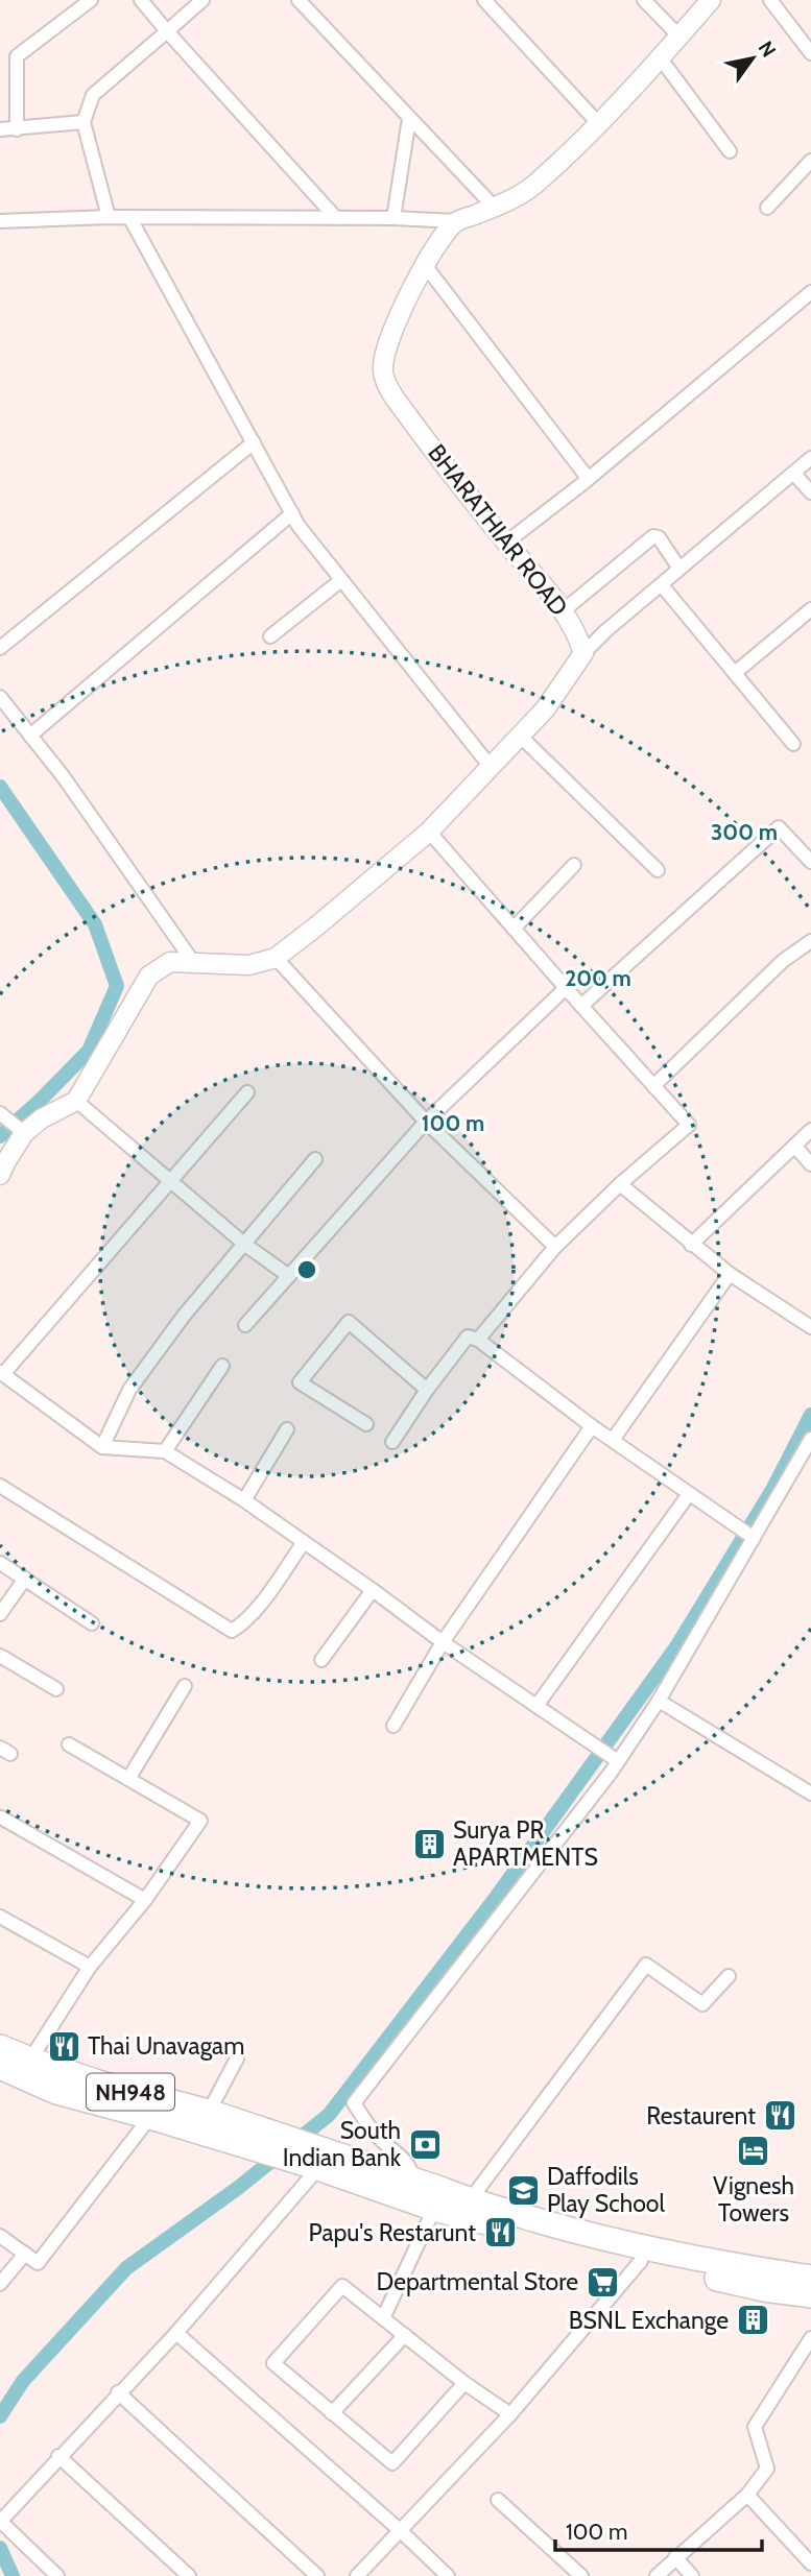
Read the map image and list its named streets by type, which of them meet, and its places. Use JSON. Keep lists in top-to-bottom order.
{
  "streets": {
    "highway": ["NH948"],
    "main road": ["BHARATHIAR ROAD"]
  },
  "places": {
    "building": ["Surya PR APARTMENTS", "BSNL Exchange"],
    "restaurant": ["Thai Unavagam", "Restaurent", "Papu's Restarunt"],
    "bank": ["South Indian Bank"],
    "hotel": ["Vignesh Towers"],
    "school or university": ["Daffodils Play School"],
    "supermarket": ["Departmental Store"]
  },
  "scale_bar": "100 m",
  "north": "top right",
  "rings": ["300 m", "200 m", "100 m"]
}
